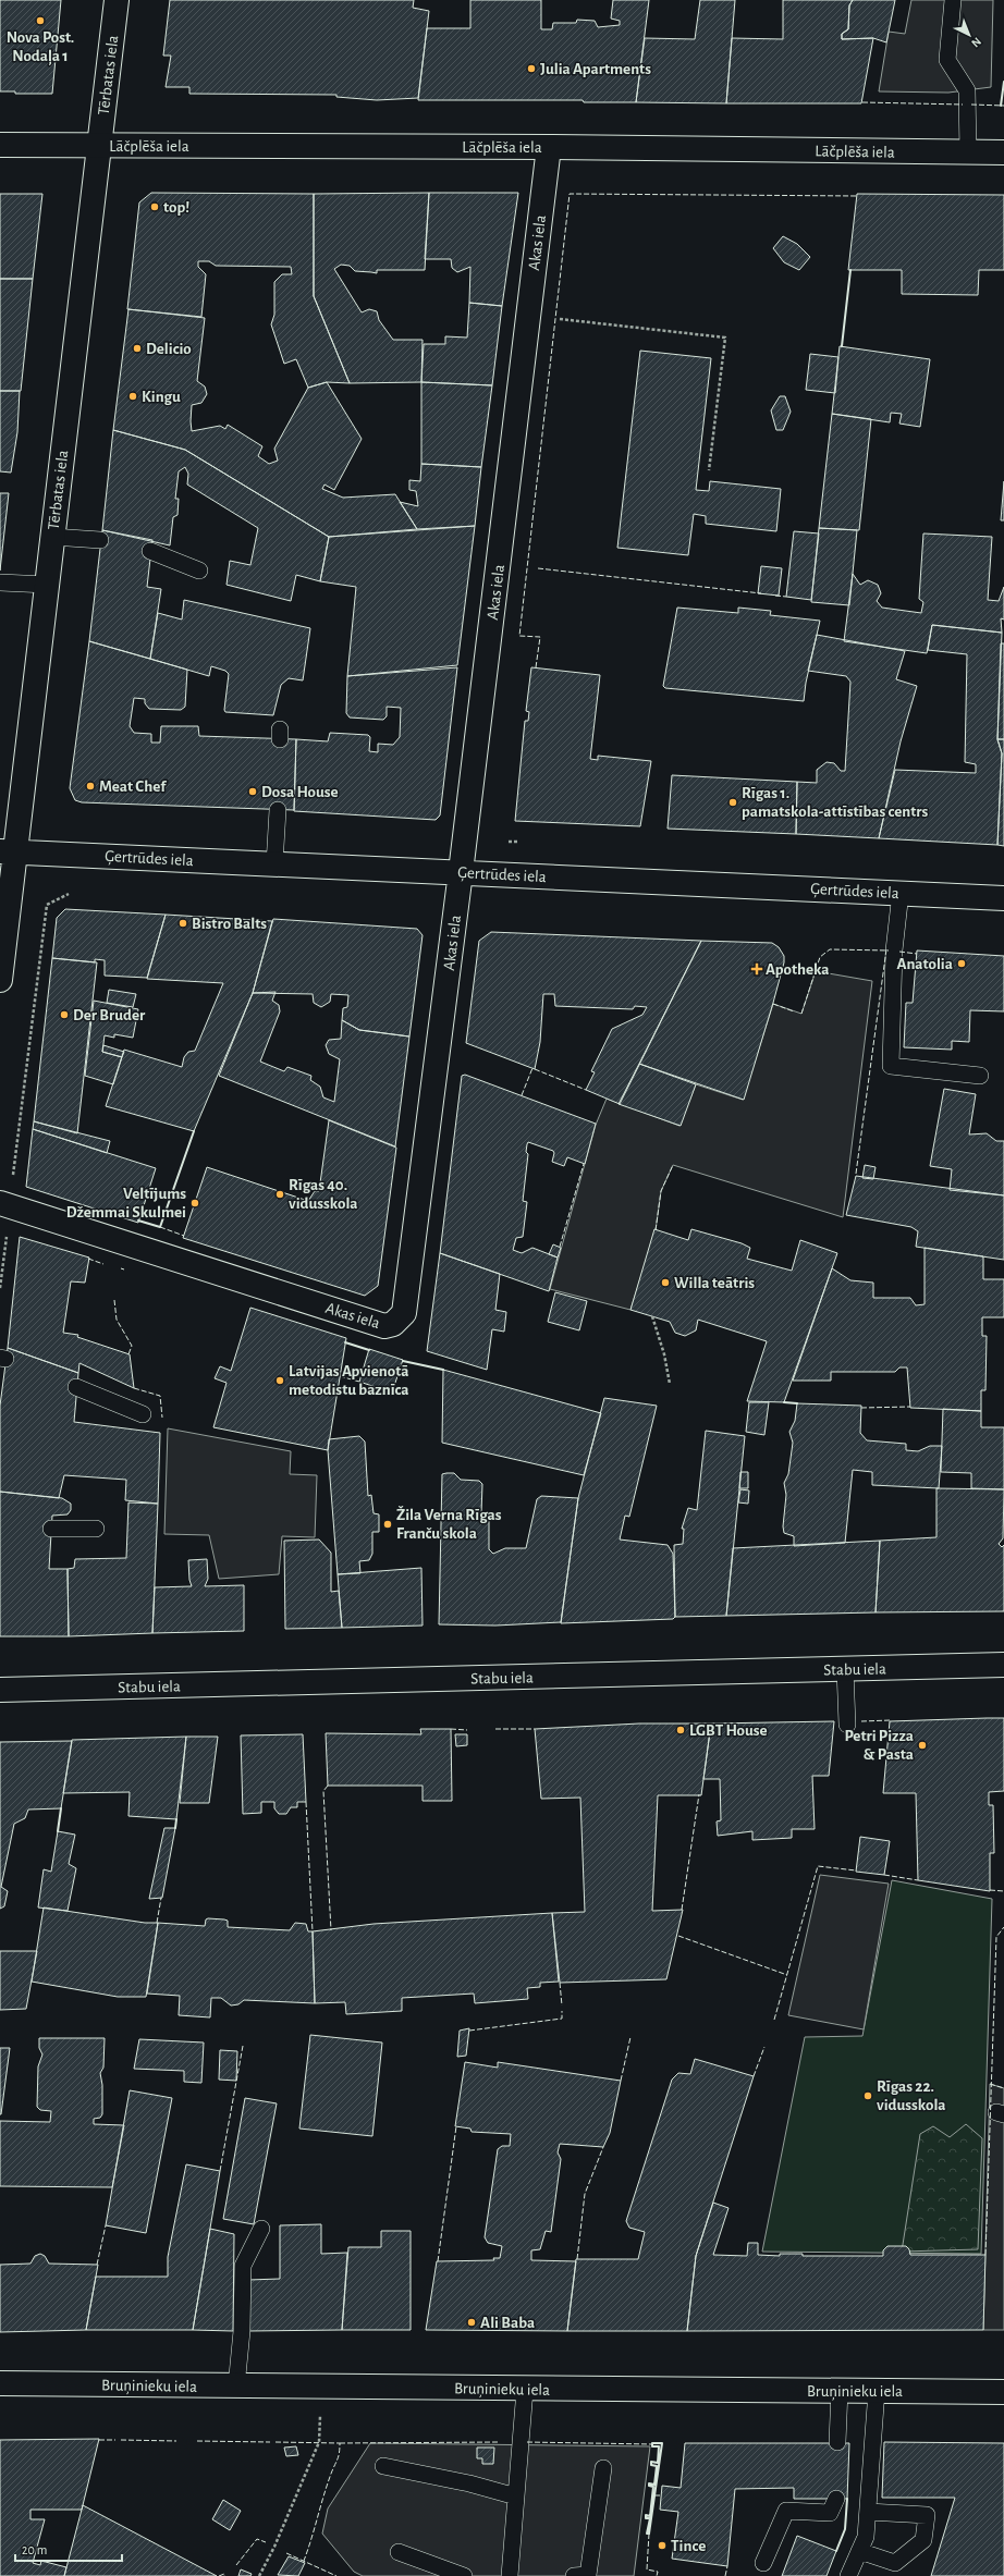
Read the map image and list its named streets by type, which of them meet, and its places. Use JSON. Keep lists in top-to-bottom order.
{
  "streets": {
    "street": [
      "Tērbatas iela",
      "Lāčplēša iela",
      "Akas iela",
      "Ģertrūdes iela",
      "Stabu iela",
      "Bruņinieku iela"
    ]
  },
  "crossings": [
    ["Tērbatas iela", "Lāčplēša iela"],
    ["Tērbatas iela", "Ģertrūdes iela"],
    ["Lāčplēša iela", "Akas iela"],
    ["Akas iela", "Ģertrūdes iela"]
  ],
  "places": {
    "other": [
      "Nova Post. Nodaļa 1",
      "Julia Apartments",
      "top!",
      "Delicio",
      "Kingu",
      "Meat Chef",
      "Dosa House",
      "Rīgas 1. pamatskola-attīstības centrs",
      "Bistro Balts",
      "Anatolia",
      "Der Bruder",
      "Rīgas 40. vidusskola",
      "Veltījums Džemmai Skulmei",
      "Willa teātris",
      "Latvijas Apvienotā metodistu baznīca",
      "Žila Verna Rīgas Franču skola",
      "LGBT House",
      "Petri Pizza & Pasta",
      "Rīgas 22. vidusskola",
      "Ali Baba",
      "Tince"
    ],
    "health": ["Apotheka"]
  },
  "scale_bar": "20 m",
  "north": "bottom right"
}
